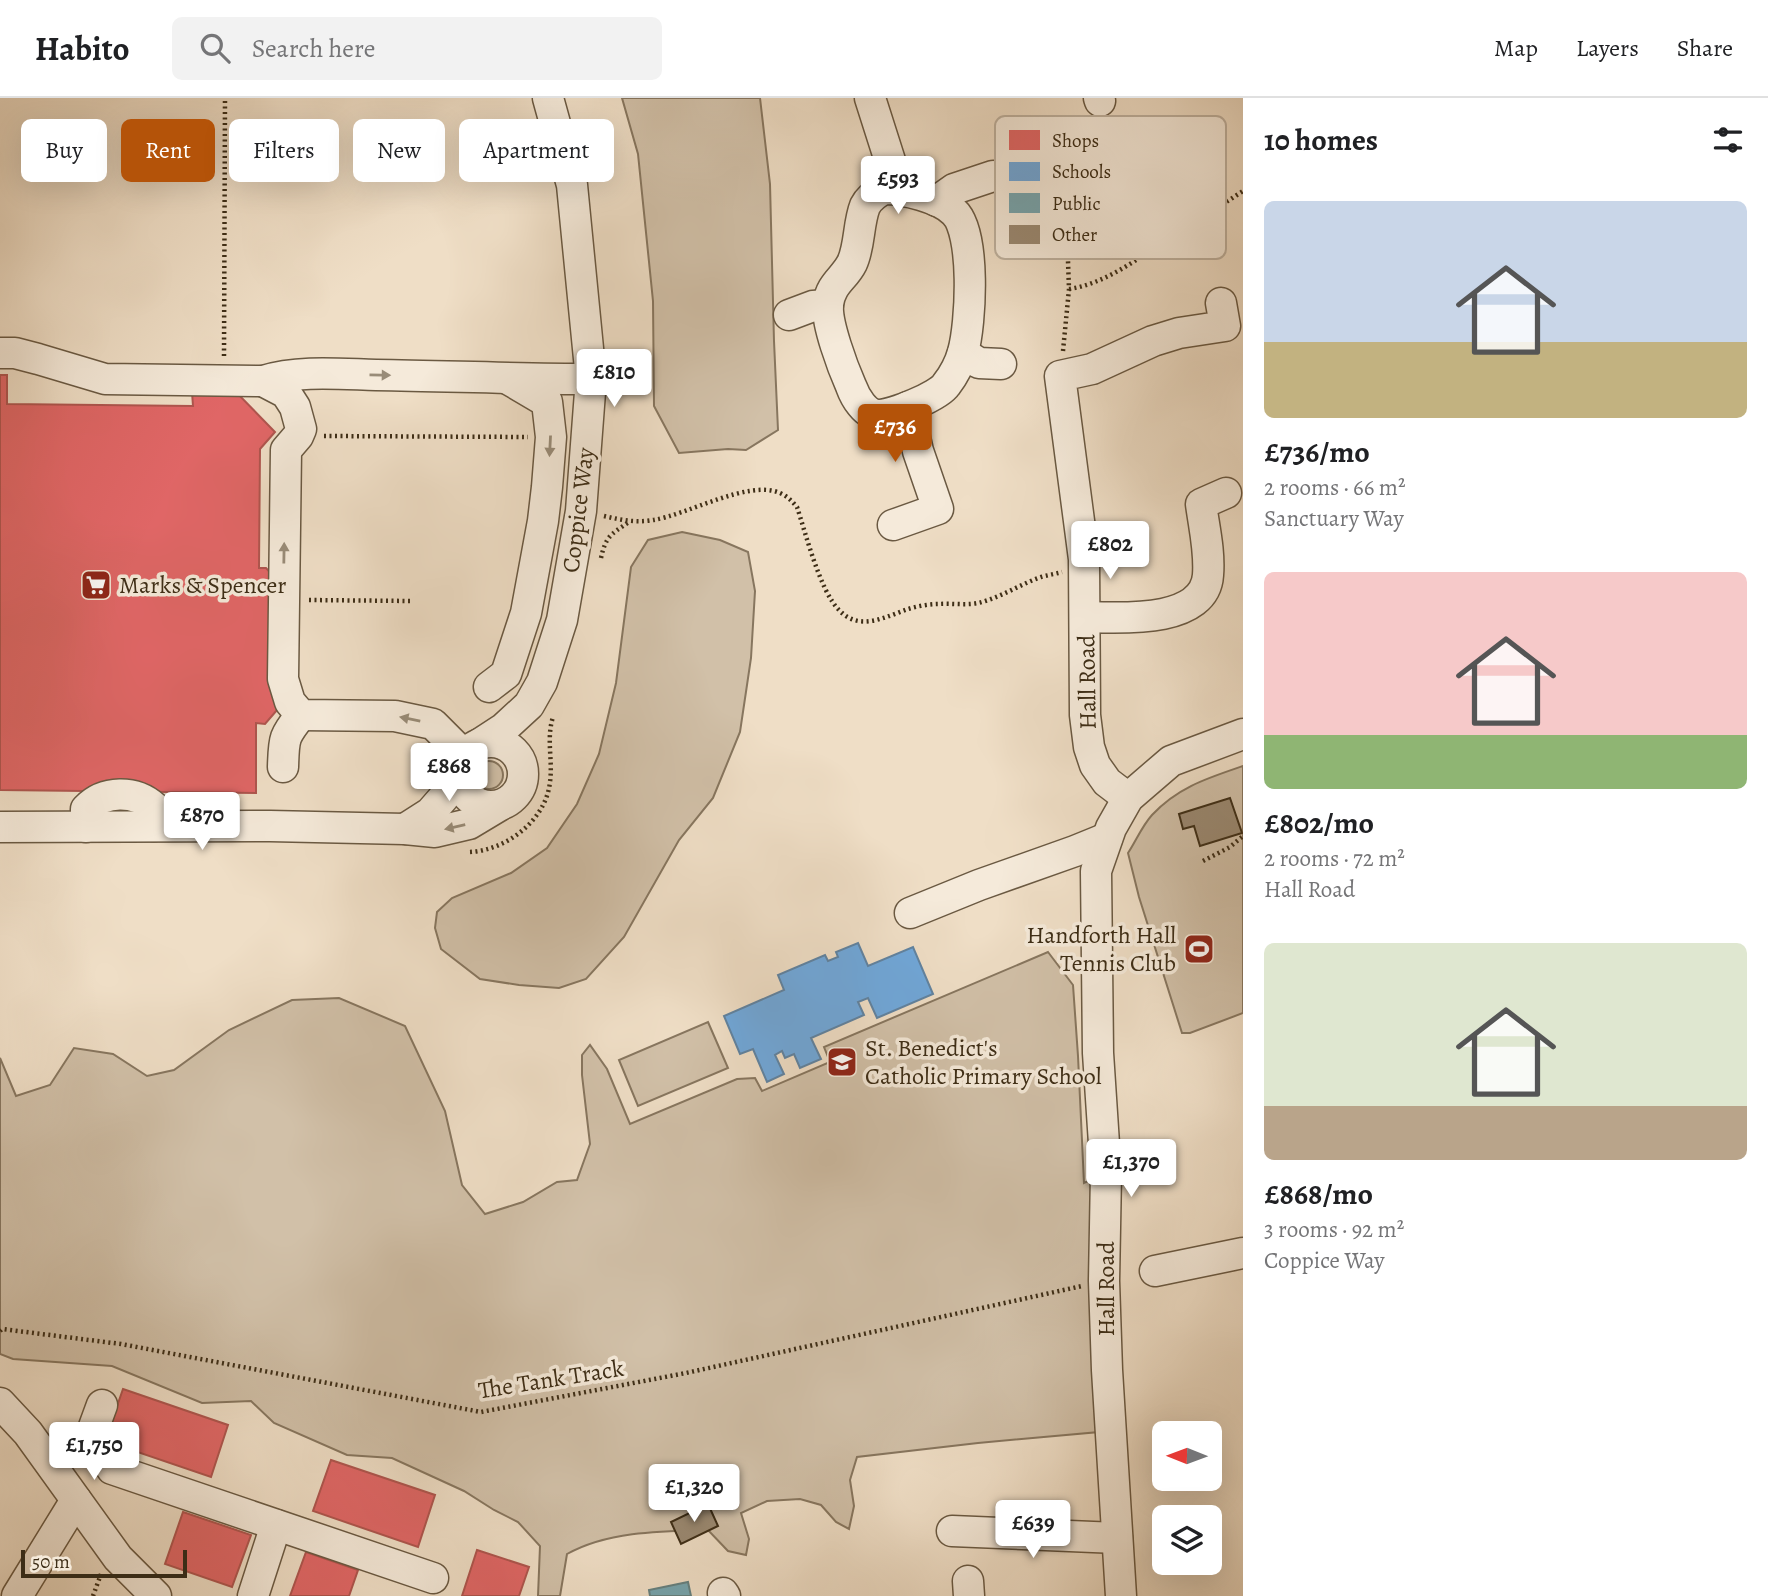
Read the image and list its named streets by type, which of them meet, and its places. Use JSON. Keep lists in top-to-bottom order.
{
  "streets": {
    "street": ["Coppice Way", "Hall Road"],
    "path": ["The Tank Track"]
  },
  "crossings": [
    ["Hall Road", "The Tank Track"]
  ],
  "places": {
    "supermarket": ["Marks & Spencer"],
    "sports": ["Handforth Hall Tennis Club"],
    "school or university": ["St. Benedict's Catholic Primary School"]
  },
  "legend": [
    "Shops",
    "Schools",
    "Public",
    "Other"
  ],
  "scale_bar": "50 m",
  "north": "left",
  "page": {
    "header": "Habito",
    "search": "Search here",
    "nav": ["Map", "Layers", "Share"],
    "heading": "10 homes",
    "chip": [
      "Buy",
      "Rent",
      "Filters",
      "New",
      "Apartment"
    ],
    "price": [
      "£593",
      "£810",
      "£736",
      "£802",
      "£868",
      "£870",
      "£1,370",
      "£1,750",
      "£1,320",
      "£639"
    ],
    "list": [
      {
        "name": "£736/mo",
        "note": "2 rooms · 66 m² · Sanctuary Way"
      },
      {
        "name": "£802/mo",
        "note": "2 rooms · 72 m² · Hall Road"
      },
      {
        "name": "£868/mo",
        "note": "3 rooms · 92 m² · Coppice Way"
      }
    ],
    "scale": "50 m"
  }
}
